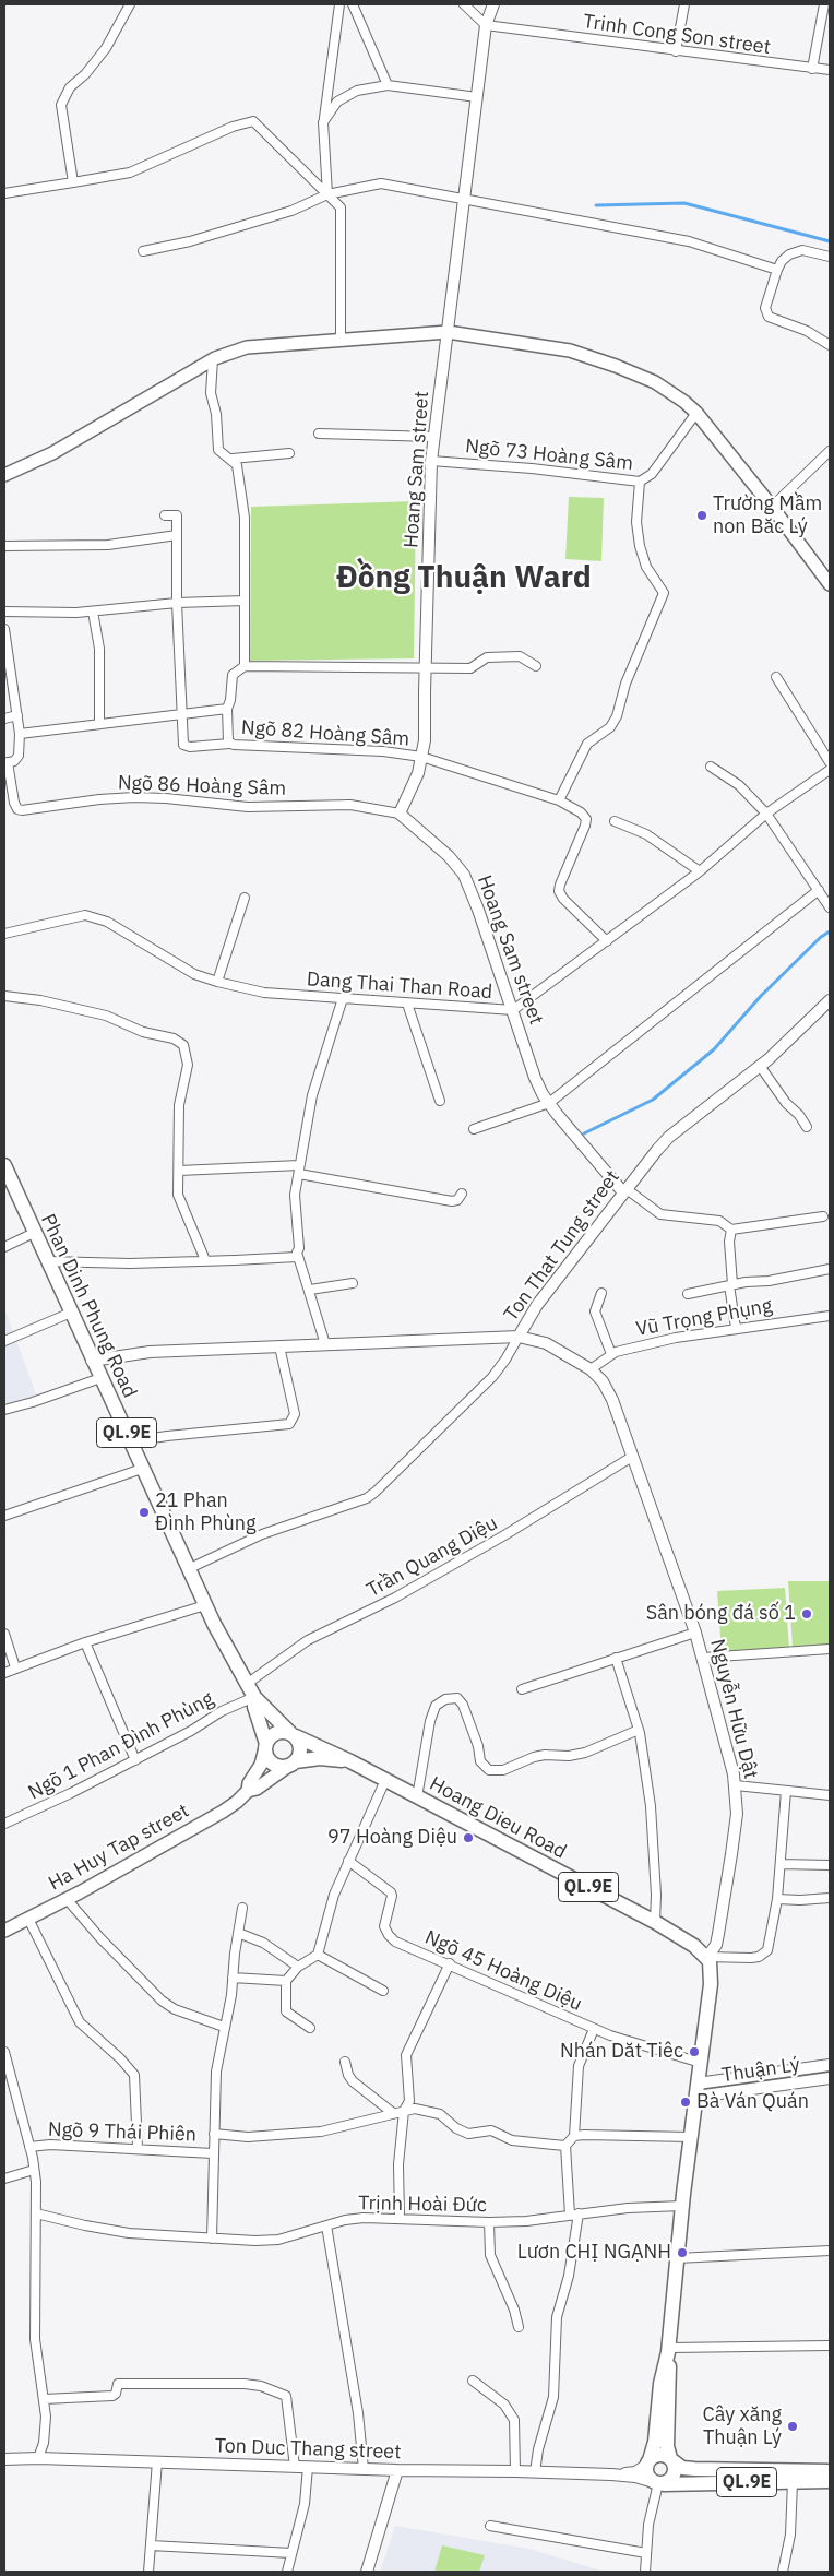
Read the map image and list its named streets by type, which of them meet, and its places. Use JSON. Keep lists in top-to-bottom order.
{
  "streets": {
    "main road": [
      "Phan Dinh Phung Road",
      "QL.9E",
      "Hoang Dieu Road",
      "Ha Huy Tap street"
    ],
    "street": [
      "Trinh Cong Son street",
      "Ngõ 73 Hoàng Sâm",
      "Hoang Sam street",
      "Ngõ 82 Hoàng Sâm",
      "Ngõ 86 Hoàng Sâm",
      "Dang Thai Than Road",
      "Ton That Tung street",
      "Vũ Trọng Phụng",
      "Trần Quang Diệu",
      "Nguyễn Hữu Dật",
      "Ngõ 1 Phan Đình Phùng",
      "Ngõ 45 Hoàng Diệu",
      "Thuận Lý",
      "Ngõ 9 Thái Phiên",
      "Trịnh Hoài Đức",
      "Ton Duc Thang street"
    ]
  },
  "crossings": [
    ["Trinh Cong Son street", "Hoang Sam street"],
    ["Ngõ 73 Hoàng Sâm", "Hoang Sam street"],
    ["Hoang Sam street", "Ngõ 82 Hoàng Sâm"],
    ["Hoang Sam street", "Ngõ 86 Hoàng Sâm"],
    ["Hoang Sam street", "Dang Thai Than Road"],
    ["Hoang Sam street", "Ton That Tung street"],
    ["Ngõ 82 Hoàng Sâm", "Dang Thai Than Road"],
    ["Ton That Tung street", "Phan Dinh Phung Road"],
    ["Ton That Tung street", "Nguyễn Hữu Dật"],
    ["Phan Dinh Phung Road", "Trần Quang Diệu"],
    ["Phan Dinh Phung Road", "Ngõ 1 Phan Đình Phùng"],
    ["Phan Dinh Phung Road", "Hoang Dieu Road"],
    ["Vũ Trọng Phụng", "Nguyễn Hữu Dật"],
    ["Trần Quang Diệu", "Nguyễn Hữu Dật"],
    ["Nguyễn Hữu Dật", "Hoang Dieu Road"]
  ],
  "districts": ["Đồng Thuận Ward"],
  "places": [
    "Trường Mầm non Băc Lý",
    "21 Phan Đình Phùng",
    "Sân bóng đá số 1",
    "97 Hoàng Diệu",
    "Nhán Dăt Tiêc",
    "Bà Ván Quán",
    "Lươn CHỊ NGẠNH",
    "Cây xăng Thuận Lý"
  ]
}
